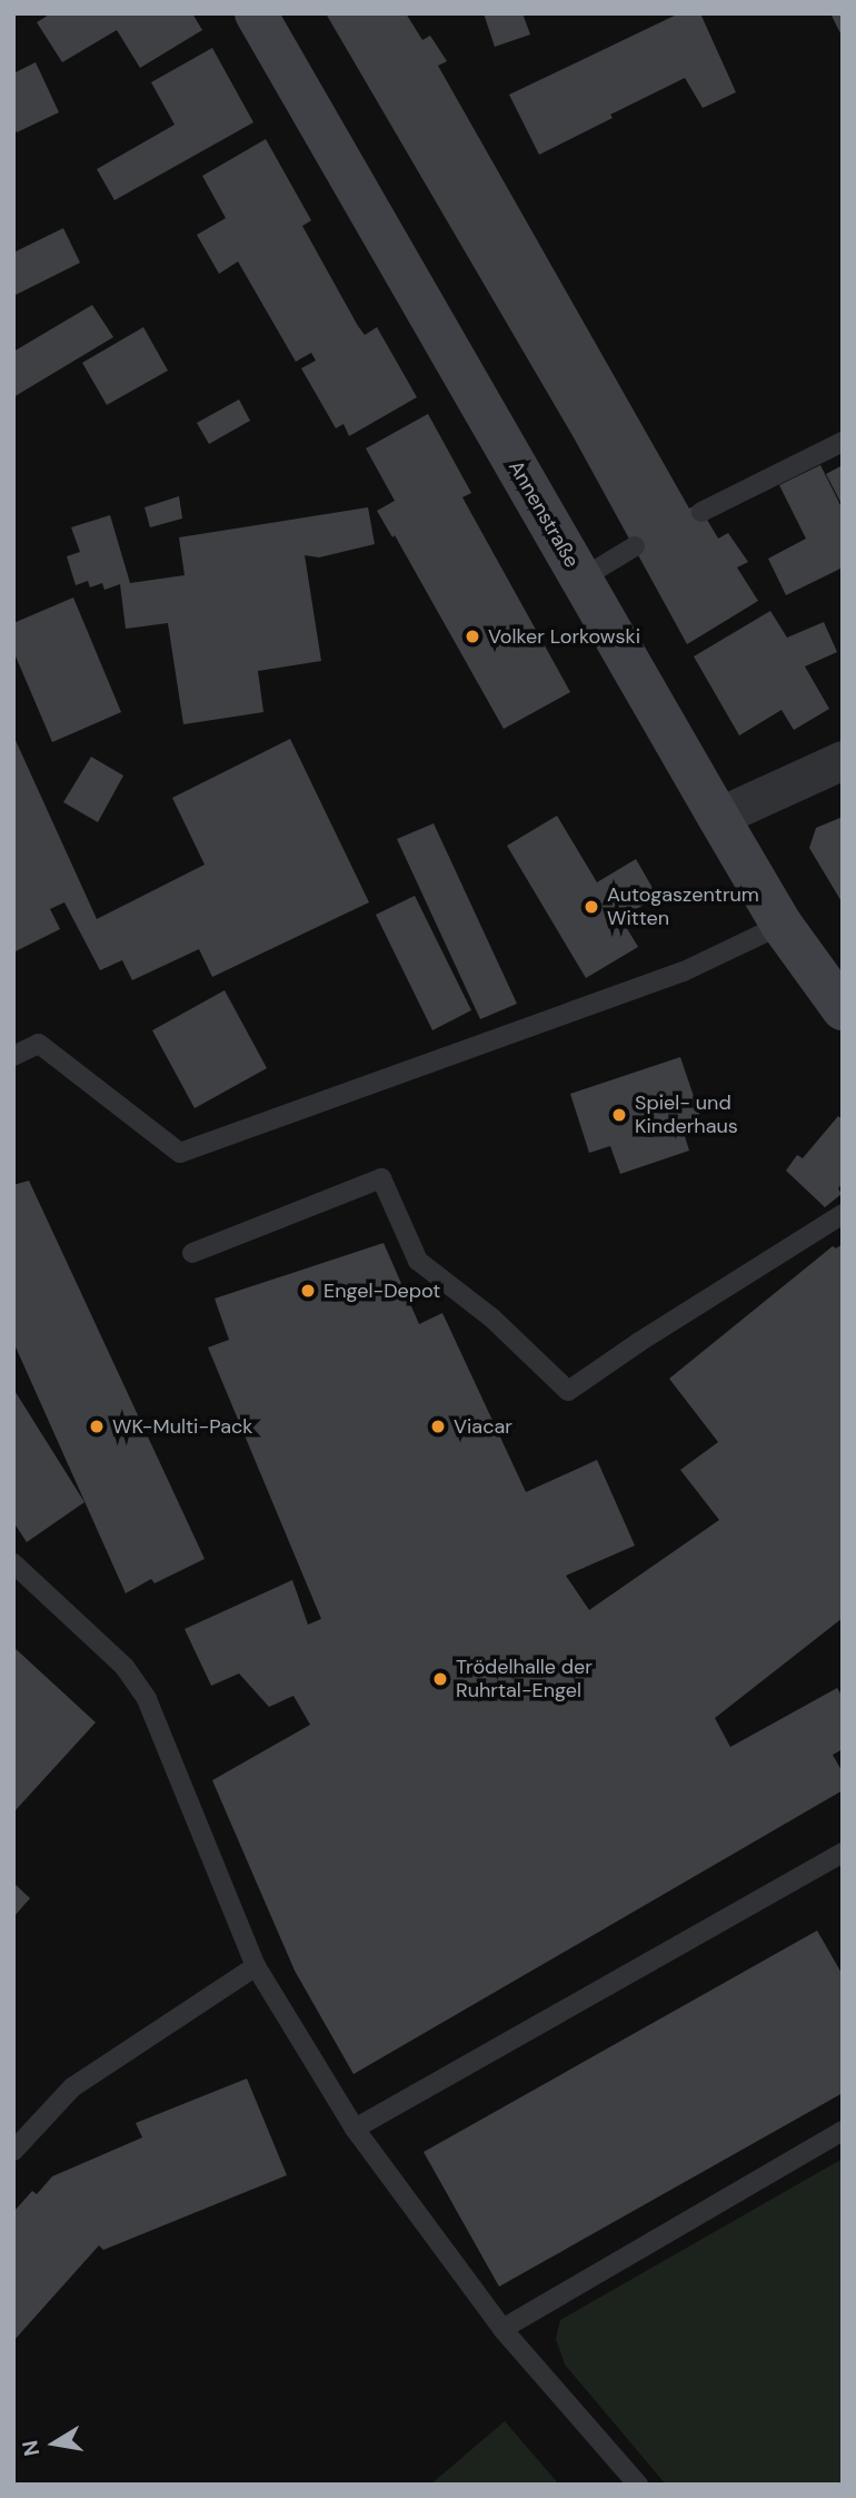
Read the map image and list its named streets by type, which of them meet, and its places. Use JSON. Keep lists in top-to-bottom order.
{
  "streets": {
    "street": ["Annenstraße"]
  },
  "places": [
    "Volker Lorkowski",
    "Autogaszentrum Witten",
    "Spiel- und Kinderhaus",
    "Engel-Depot",
    "WK-Multi-Pack",
    "Viacar",
    "Trödelhalle der Ruhrtal-Engel"
  ],
  "north": "left"
}
